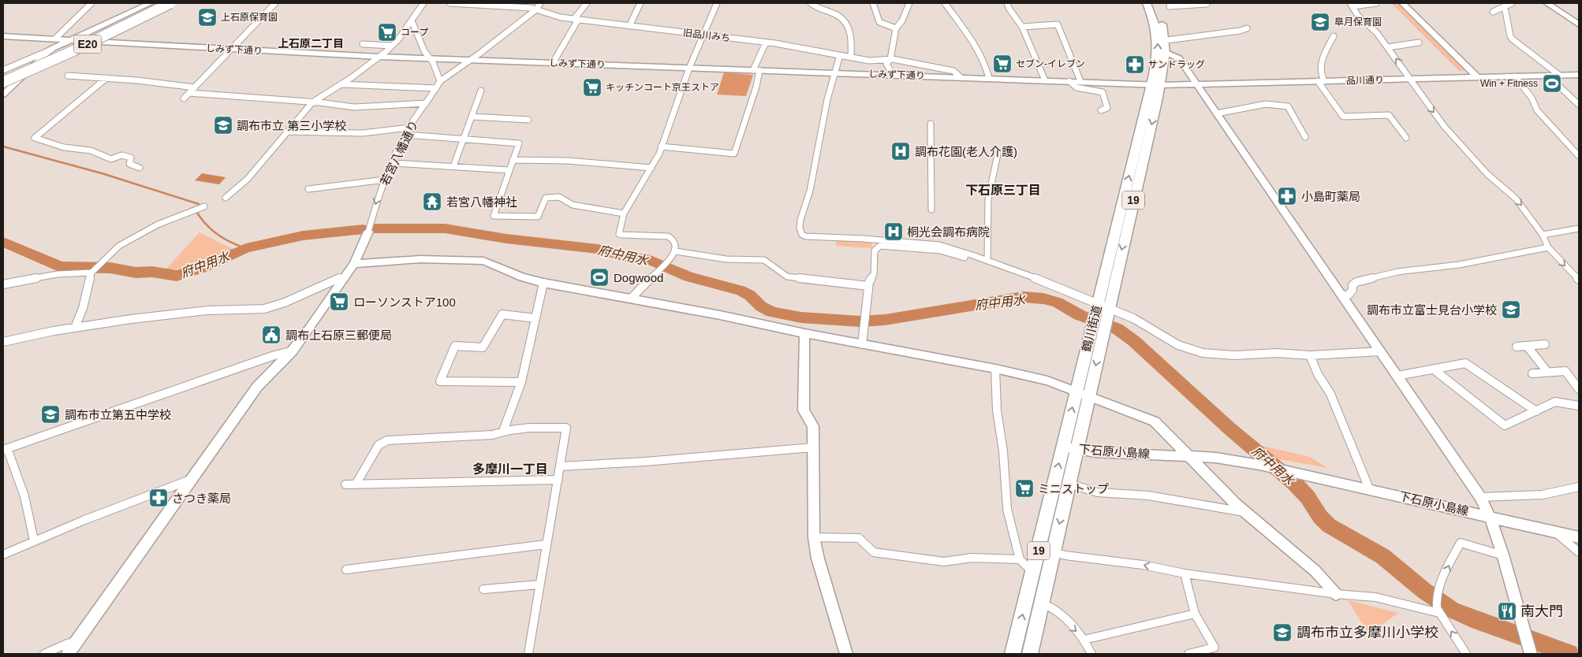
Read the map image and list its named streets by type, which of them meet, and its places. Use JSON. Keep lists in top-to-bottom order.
{
  "streets": {
    "highway": ["E20"],
    "main road": ["19", "鶴川街道"],
    "street": [
      "旧品川みち",
      "しみず下通り",
      "品川通り",
      "若宮八幡通り",
      "下石原小島線"
    ]
  },
  "crossings": [
    ["旧品川みち", "しみず下通り"],
    ["しみず下通り", "品川通り"],
    ["しみず下通り", "鶴川街道"],
    ["品川通り", "鶴川街道"],
    ["鶴川街道", "下石原小島線"]
  ],
  "districts": ["上石原二丁目", "下石原三丁目", "多摩川一丁目"],
  "water": ["府中用水"],
  "places": {
    "school or university": [
      "上石原保育園",
      "皐月保育園",
      "調布市立 第三小学校",
      "調布市立富士見台小学校",
      "調布市立第五中学校",
      "調布市立多摩川小学校"
    ],
    "supermarket": [
      "コープ",
      "セブン-イレブン",
      "キッチンコート京王ストア",
      "ローソンストア100",
      "ミニストップ"
    ],
    "pharmacy": ["サンドラッグ", "小島町薬局", "さつき薬局"],
    "sports": ["Win + Fitness", "Dogwood"],
    "hospital": ["調布花園(老人介護)", "桐光会調布病院"],
    "temple": ["若宮八幡神社"],
    "public building": ["調布上石原三郵便局"],
    "restaurant": ["南大門"]
  }
}
